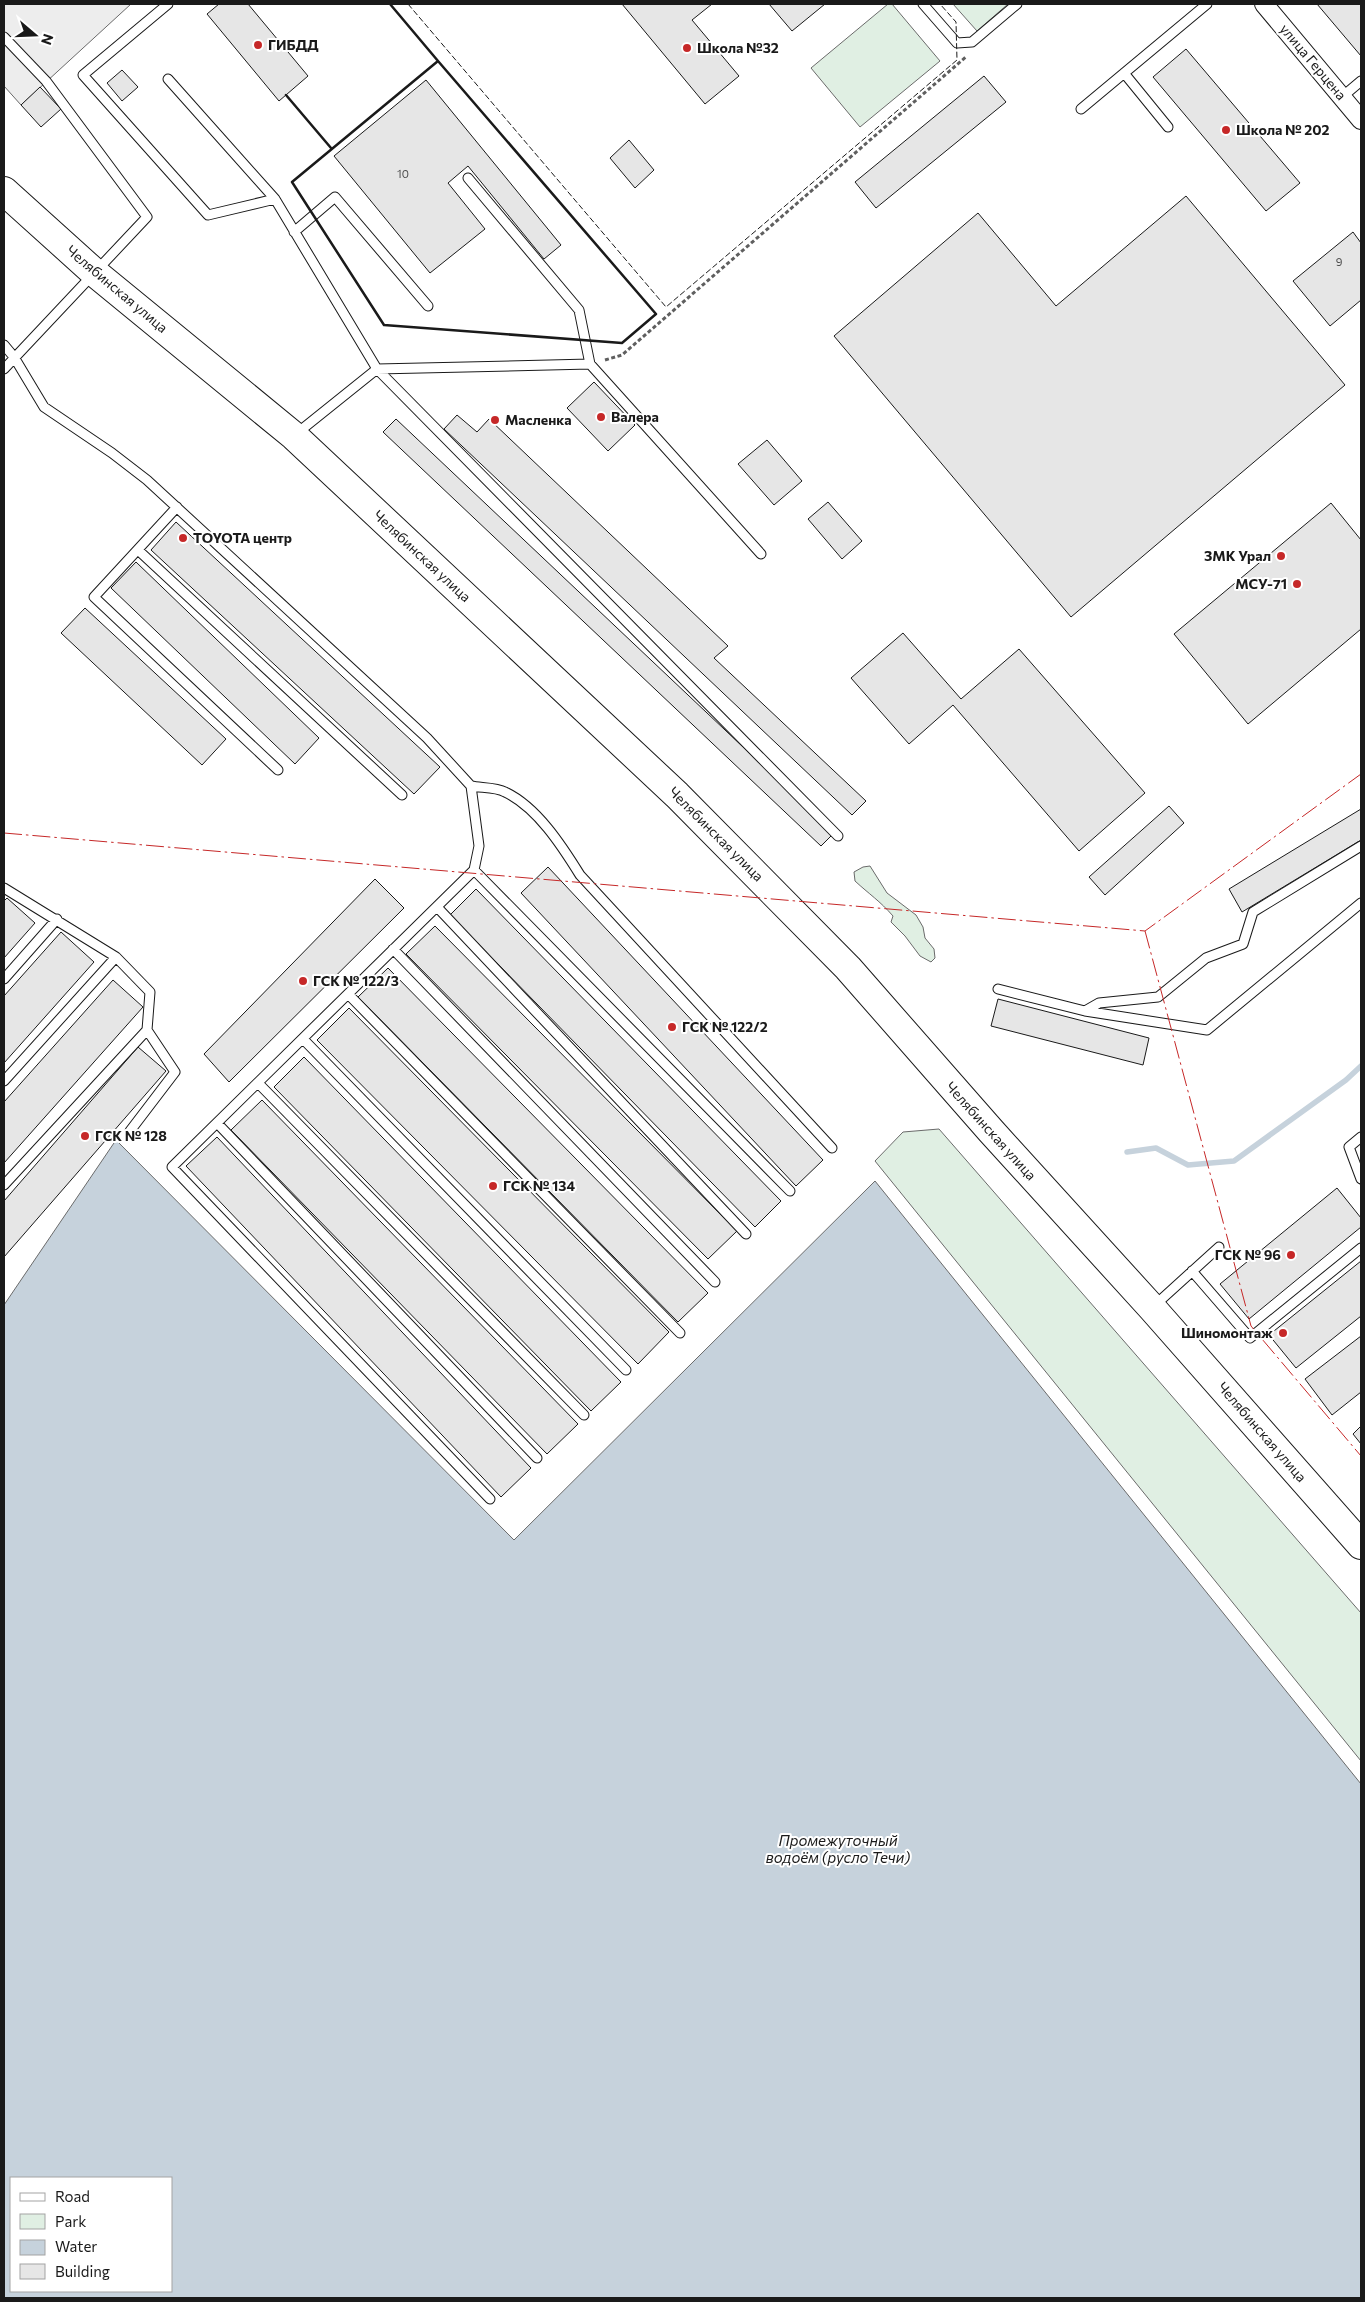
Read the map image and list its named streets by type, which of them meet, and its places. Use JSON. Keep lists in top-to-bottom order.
{
  "streets": {
    "main road": ["Челябинская улица"],
    "street": ["улица Герцена"]
  },
  "water": ["Промежуточный водоём (русло Течи)"],
  "places": [
    "ГИБДД",
    "Школа №32",
    "Школа № 202",
    "Валера",
    "Масленка",
    "TOYOTA центр",
    "ЗМК Урал",
    "МСУ-71",
    "ГСК № 122/3",
    "ГСК № 122/2",
    "ГСК № 128",
    "ГСК № 134",
    "ГСК № 96",
    "Шиномонтаж"
  ],
  "house_numbers": ["10", "9"],
  "legend": [
    "Road",
    "Park",
    "Water",
    "Building"
  ],
  "north": "right"
}
